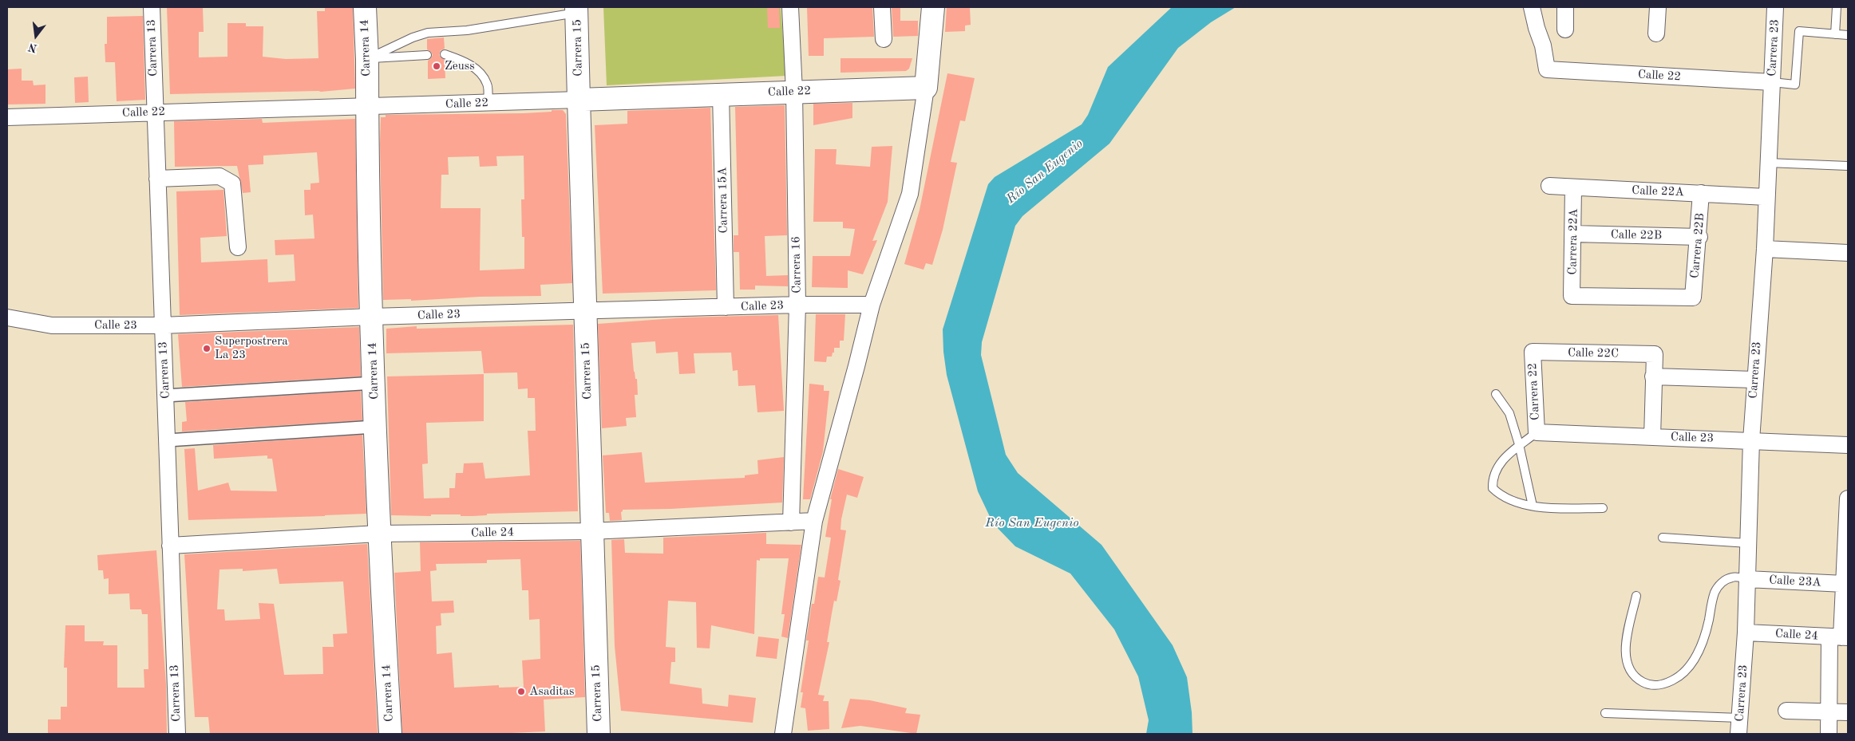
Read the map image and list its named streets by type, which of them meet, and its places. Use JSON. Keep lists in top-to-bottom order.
{
  "streets": {
    "main road": ["Carrera 14", "Carrera 15", "Calle 22"],
    "street": [
      "Carrera 13",
      "Carrera 23",
      "Calle 22A",
      "Carrera 15A",
      "Calle 22B",
      "Carrera 22A",
      "Carrera 22B",
      "Carrera 16",
      "Calle 23",
      "Calle 22C",
      "Carrera 22",
      "Calle 24",
      "Calle 23A"
    ]
  },
  "crossings": [
    ["Carrera 13", "Calle 22"],
    ["Carrera 13", "Calle 23"],
    ["Carrera 13", "Calle 24"],
    ["Carrera 14", "Calle 22"],
    ["Carrera 14", "Calle 23"],
    ["Carrera 14", "Calle 24"],
    ["Carrera 15", "Calle 22"],
    ["Carrera 15", "Calle 23"],
    ["Carrera 15", "Calle 24"],
    ["Carrera 23", "Calle 22"],
    ["Carrera 23", "Calle 22A"],
    ["Carrera 23", "Calle 23"],
    ["Carrera 23", "Calle 24"],
    ["Carrera 23", "Calle 23A"],
    ["Calle 22", "Carrera 15A"],
    ["Calle 22", "Carrera 16"],
    ["Calle 22A", "Carrera 22A"],
    ["Calle 22A", "Carrera 22B"],
    ["Carrera 15A", "Calle 23"],
    ["Calle 22B", "Carrera 22A"],
    ["Calle 22B", "Carrera 22B"],
    ["Carrera 22A", "Carrera 22B"],
    ["Carrera 16", "Calle 23"],
    ["Carrera 16", "Calle 24"],
    ["Calle 23", "Carrera 22"],
    ["Calle 22C", "Carrera 22"]
  ],
  "water": ["Río San Eugenio"],
  "places": ["Zeuss", "Superpostrera La 23", "Asaditas"],
  "north": "bottom"
}
